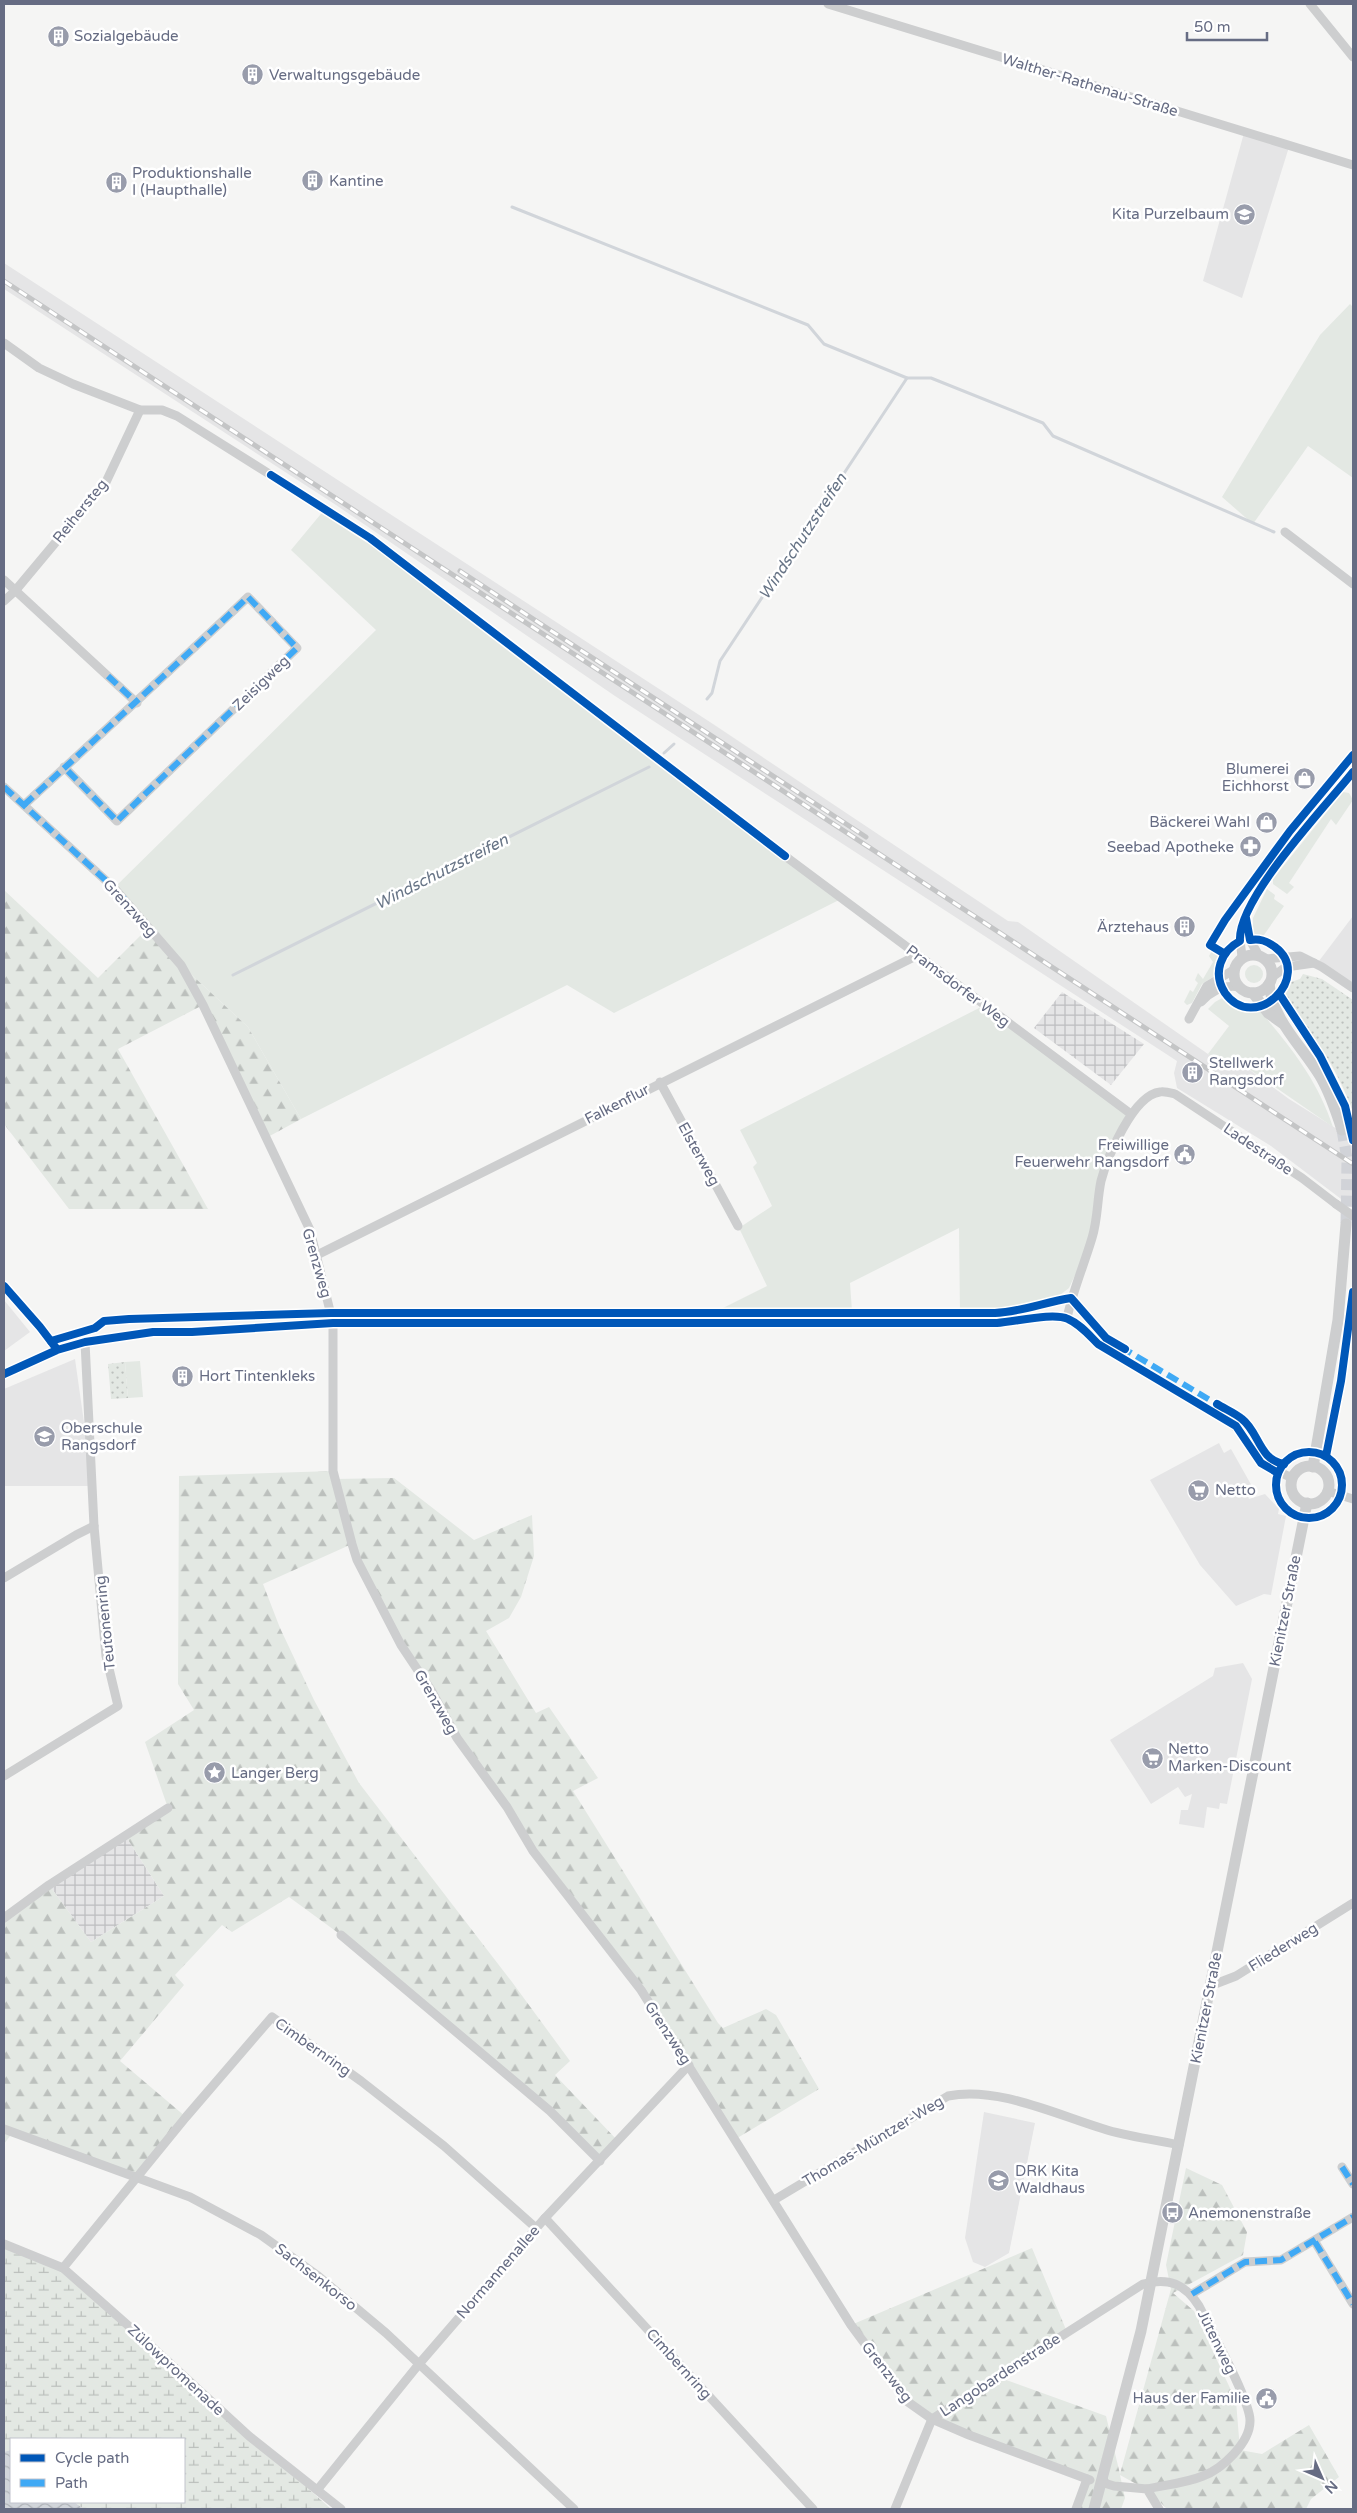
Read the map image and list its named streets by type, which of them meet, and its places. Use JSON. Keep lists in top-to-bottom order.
{
  "streets": {
    "street": [
      "Walther-Rathenau-Straße",
      "Reihersteg",
      "Zeisigweg",
      "Grenzweg",
      "Pramsdorfer Weg",
      "Falkenflur",
      "Ladestraße",
      "Elsterweg",
      "Kienitzer Straße",
      "Teutonenring",
      "Fliederweg",
      "Cimbernring",
      "Thomas-Müntzer-Weg",
      "Normannenallee",
      "Sachsenkorso",
      "Jütenweg",
      "Zülowpromenade",
      "Langobardenstraße"
    ]
  },
  "crossings": [
    ["Zeisigweg", "Grenzweg"],
    ["Grenzweg", "Falkenflur"],
    ["Grenzweg", "Kienitzer Straße"],
    ["Grenzweg", "Thomas-Müntzer-Weg"],
    ["Grenzweg", "Normannenallee"],
    ["Grenzweg", "Jütenweg"],
    ["Grenzweg", "Langobardenstraße"],
    ["Pramsdorfer Weg", "Falkenflur"],
    ["Pramsdorfer Weg", "Ladestraße"],
    ["Falkenflur", "Elsterweg"],
    ["Kienitzer Straße", "Fliederweg"],
    ["Kienitzer Straße", "Thomas-Müntzer-Weg"],
    ["Kienitzer Straße", "Jütenweg"],
    ["Kienitzer Straße", "Langobardenstraße"],
    ["Cimbernring", "Normannenallee"],
    ["Cimbernring", "Sachsenkorso"],
    ["Cimbernring", "Zülowpromenade"],
    ["Normannenallee", "Sachsenkorso"],
    ["Normannenallee", "Zülowpromenade"],
    ["Jütenweg", "Langobardenstraße"]
  ],
  "water": ["Windschutzstreifen"],
  "places": {
    "building": [
      "Sozialgebäude",
      "Verwaltungsgebäude",
      "Kantine",
      "Produktionshalle I (Haupthalle)",
      "Ärztehaus",
      "Stellwerk Rangsdorf",
      "Hort Tintenkleks"
    ],
    "school or university": ["Kita Purzelbaum", "Oberschule Rangsdorf", "DRK Kita Waldhaus"],
    "shop": ["Blumerei Eichhorst", "Bäckerei Wahl"],
    "pharmacy": ["Seebad Apotheke"],
    "public building": ["Freiwillige Feuerwehr Rangsdorf", "Haus der Familie"],
    "supermarket": ["Netto", "Netto Marken-Discount"],
    "place": ["Langer Berg"],
    "bus stop": ["Anemonenstraße"]
  },
  "legend": ["Cycle path", "Path"],
  "scale_bar": "50 m",
  "north": "bottom right"
}
